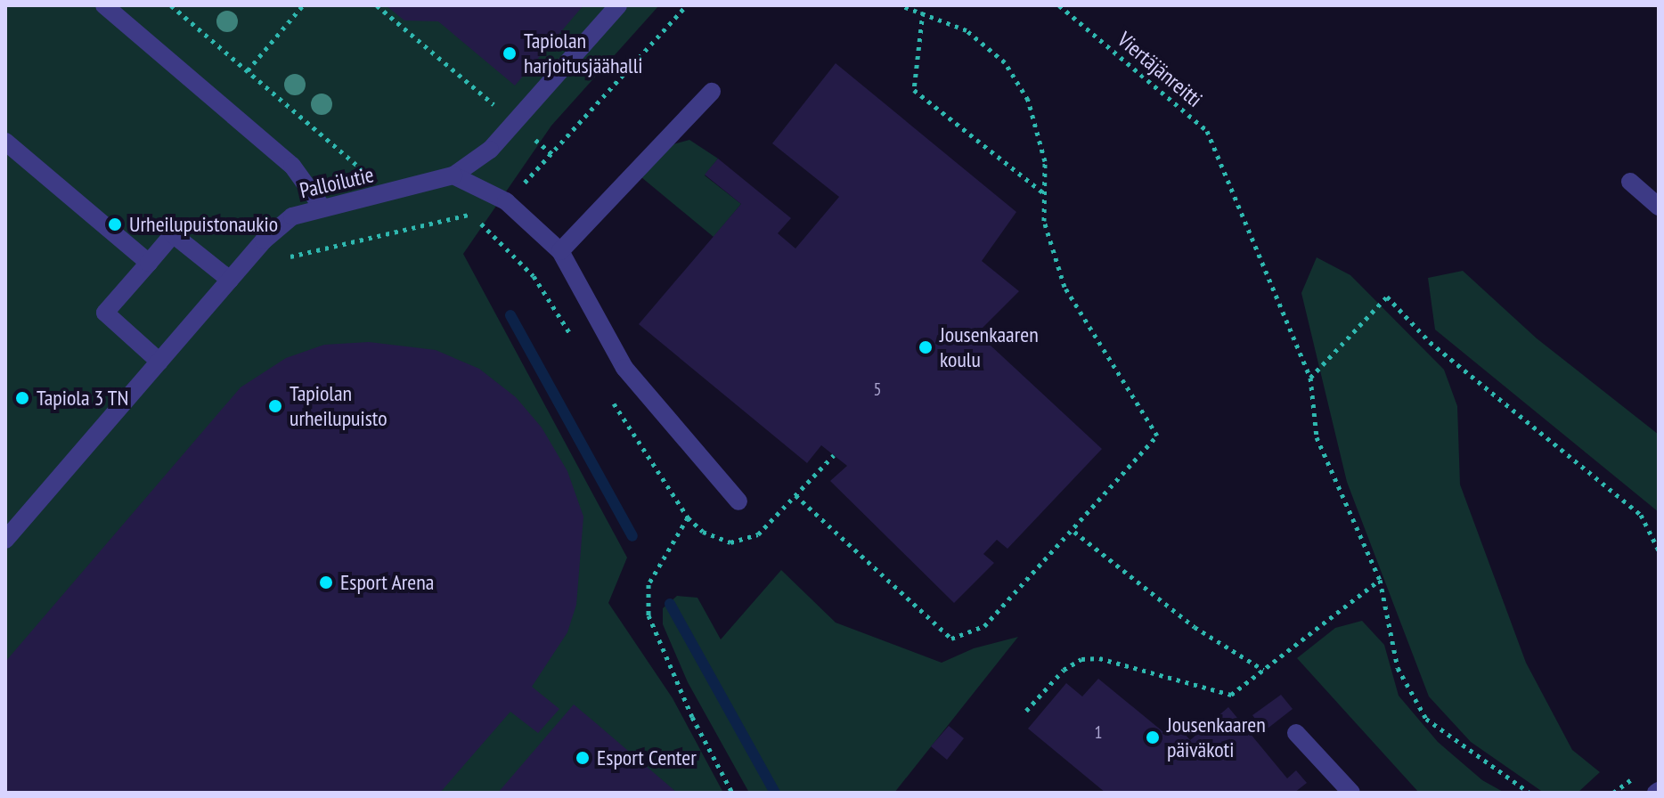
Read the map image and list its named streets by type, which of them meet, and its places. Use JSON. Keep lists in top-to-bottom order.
{
  "streets": {
    "street": ["Palloilutie"],
    "path": ["Viertäjänreitti"]
  },
  "places": [
    "Tapiolan harjoitusjäähalli",
    "Urheilupuistonaukio",
    "Jousenkaaren koulu",
    "Tapiola 3 TN",
    "Tapiolan urheilupuisto",
    "Esport Arena",
    "Jousenkaaren päiväkoti",
    "Esport Center"
  ],
  "house_numbers": ["5", "1"]
}
